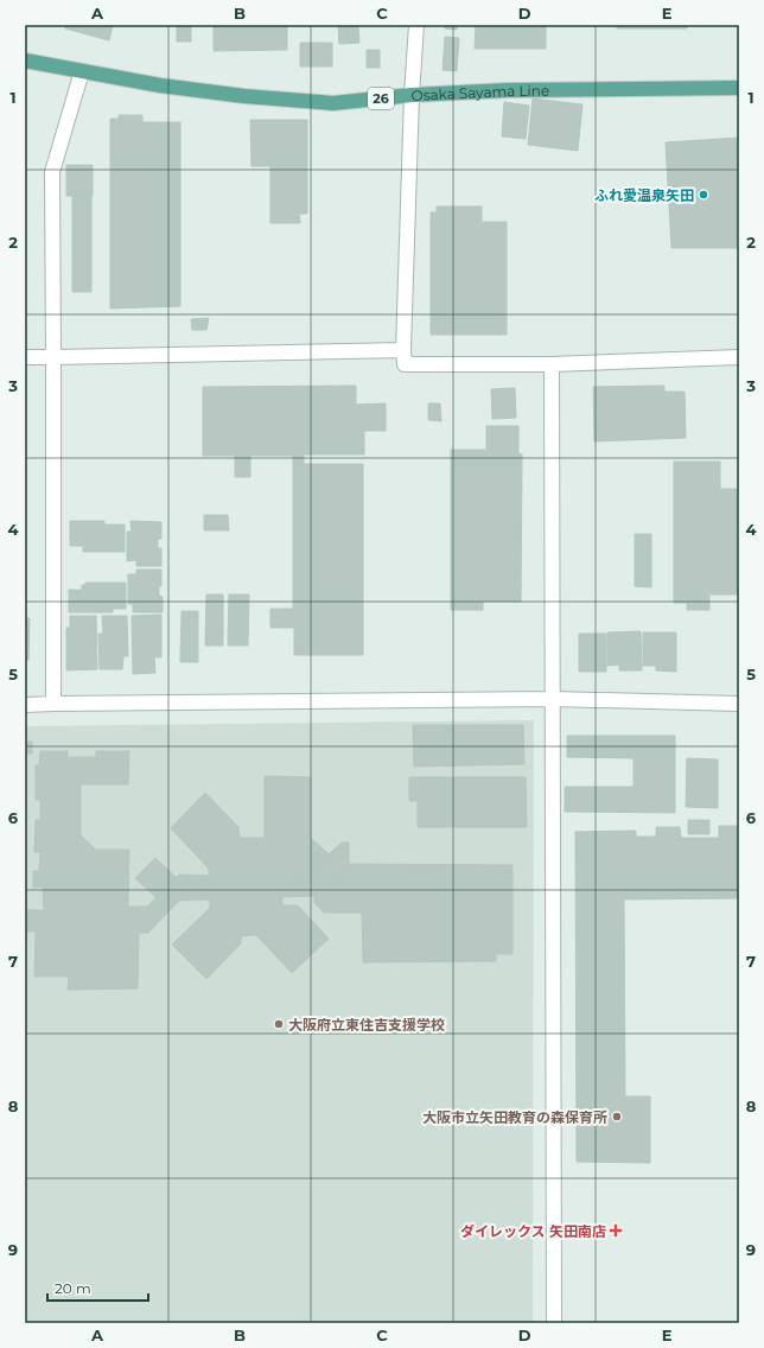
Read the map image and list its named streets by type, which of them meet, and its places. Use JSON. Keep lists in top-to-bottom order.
{
  "streets": {
    "main road": ["Osaka Sayama Line", "26"]
  },
  "places": {
    "other": ["ふれ愛温泉矢田", "大阪府立東住吉支援学校", "大阪市立矢田教育の森保育所"],
    "health": ["ダイレックス 矢田南店"]
  },
  "scale_bar": "20 m",
  "grid": {
    "columns": [
      "A",
      "B",
      "C",
      "D",
      "E"
    ],
    "rows": [
      "1",
      "2",
      "3",
      "4",
      "5",
      "6",
      "7",
      "8",
      "9"
    ]
  }
}
